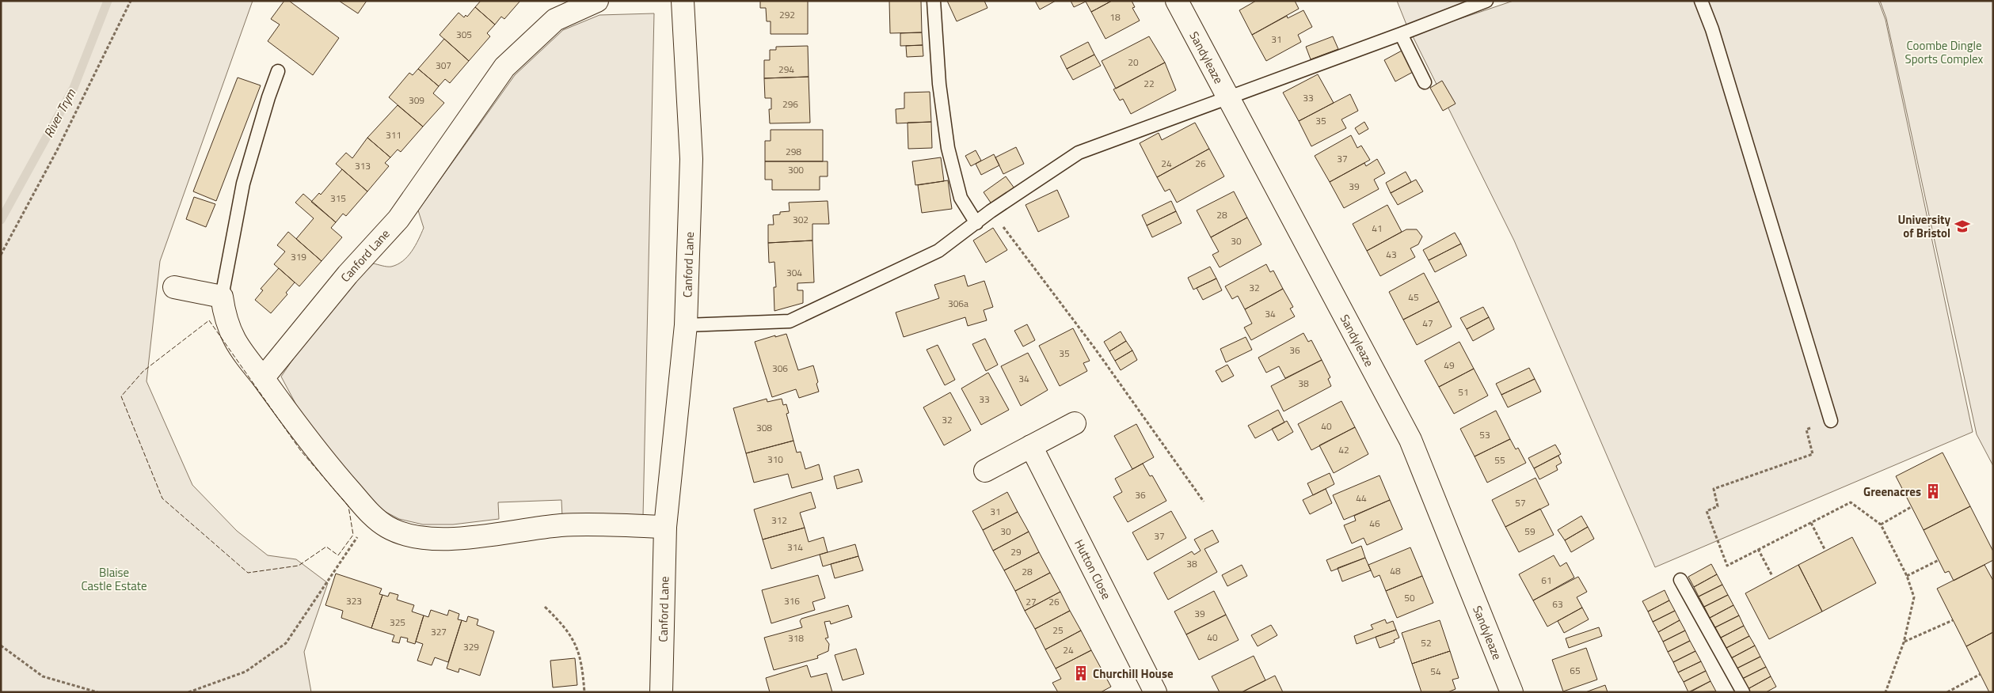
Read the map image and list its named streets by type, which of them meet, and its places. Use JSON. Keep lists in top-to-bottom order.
{
  "streets": {
    "street": ["Sandyleaze", "Canford Lane", "Hutton Close"]
  },
  "water": ["River Trym"],
  "parks": ["Coombe Dingle Sports Complex", "Blaise Castle Estate"],
  "places": {
    "school or university": ["University of Bristol"],
    "building": ["Greenacres", "Churchill House"]
  },
  "house_numbers": [
    "292",
    "18",
    "305",
    "31",
    "20",
    "307",
    "294",
    "22",
    "33",
    "309",
    "296",
    "35",
    "311",
    "298",
    "37",
    "24",
    "26",
    "313",
    "300",
    "39",
    "315",
    "28",
    "302",
    "41",
    "30",
    "43",
    "319",
    "304",
    "32",
    "45",
    "306a",
    "34",
    "47",
    "36",
    "35",
    "49",
    "306",
    "34",
    "38",
    "51",
    "33",
    "32",
    "40",
    "308",
    "53",
    "42",
    "310",
    "55",
    "36",
    "44",
    "57",
    "31",
    "312",
    "46",
    "30",
    "59",
    "37",
    "314",
    "29",
    "38",
    "48",
    "28",
    "61",
    "50",
    "323",
    "316",
    "27",
    "26",
    "63",
    "39",
    "325",
    "25",
    "327",
    "40",
    "318",
    "52",
    "329",
    "24",
    "65",
    "54"
  ]
}
